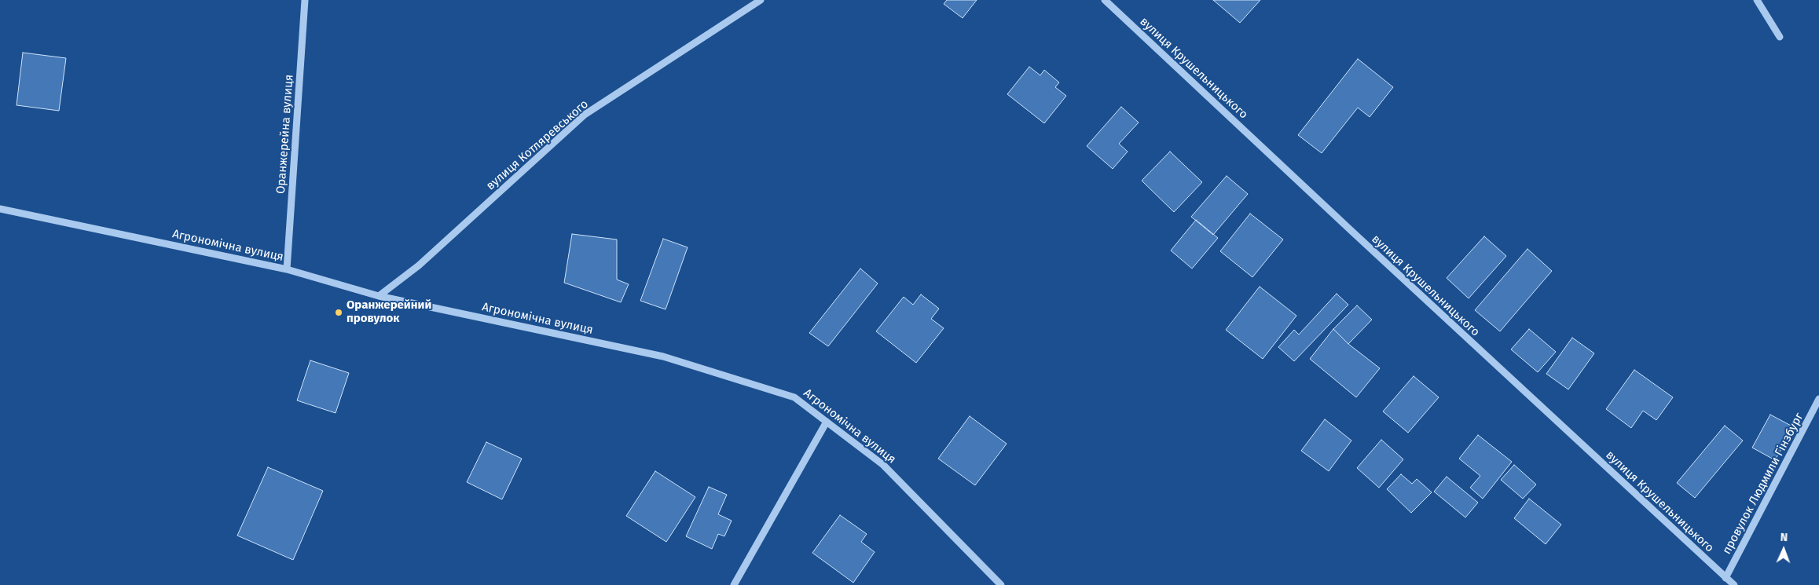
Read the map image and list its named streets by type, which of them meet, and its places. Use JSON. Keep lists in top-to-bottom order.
{
  "streets": {
    "street": [
      "вулиця Крушельницького",
      "Оранжерейна вулиця",
      "вулиця Котляревського",
      "Агрономічна вулиця",
      "провулок Людмили Гінзбург"
    ]
  },
  "crossings": [
    ["вулиця Крушельницького", "провулок Людмили Гінзбург"],
    ["Оранжерейна вулиця", "Агрономічна вулиця"],
    ["вулиця Котляревського", "Агрономічна вулиця"]
  ],
  "places": ["Оранжерейний провулок"],
  "north": "top"
}
